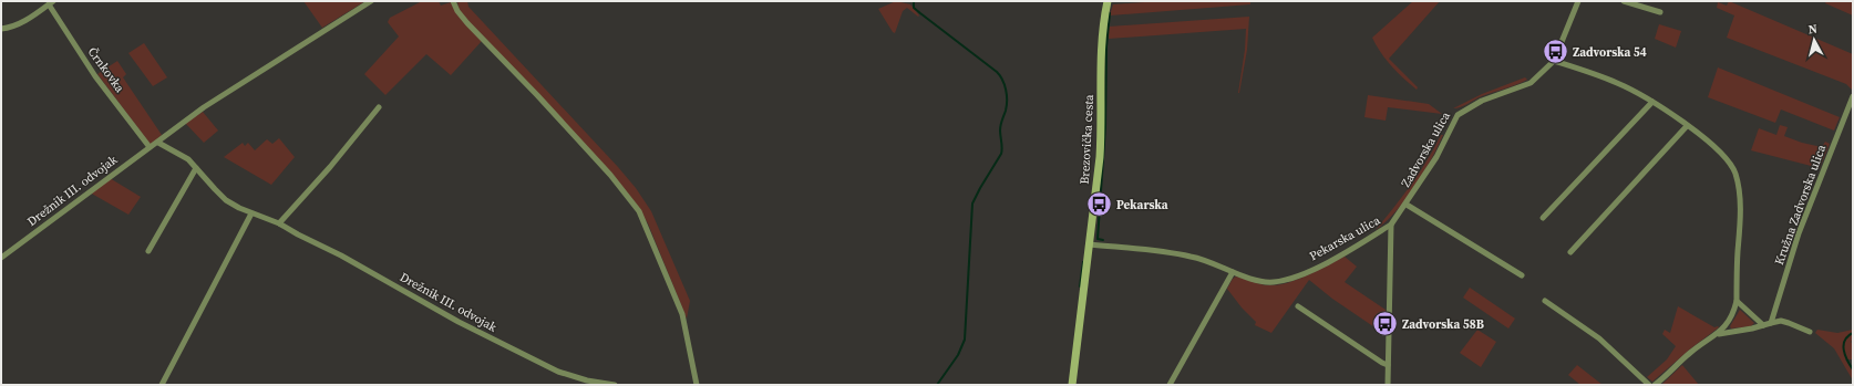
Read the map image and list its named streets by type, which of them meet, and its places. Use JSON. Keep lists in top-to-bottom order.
{
  "streets": {
    "main road": ["Brezovička cesta"],
    "street": [
      "Črnkovka",
      "Zadvorska ulica",
      "Drežnik III. odvojak",
      "Kružna Zadvorska ulica",
      "Pekarska ulica"
    ]
  },
  "crossings": [
    ["Črnkovka", "Drežnik III. odvojak"],
    ["Brezovička cesta", "Pekarska ulica"],
    ["Zadvorska ulica", "Pekarska ulica"]
  ],
  "places": {
    "bus stop": ["Zadvorska 54", "Pekarska", "Zadvorska 58B"]
  },
  "north": "top"
}
